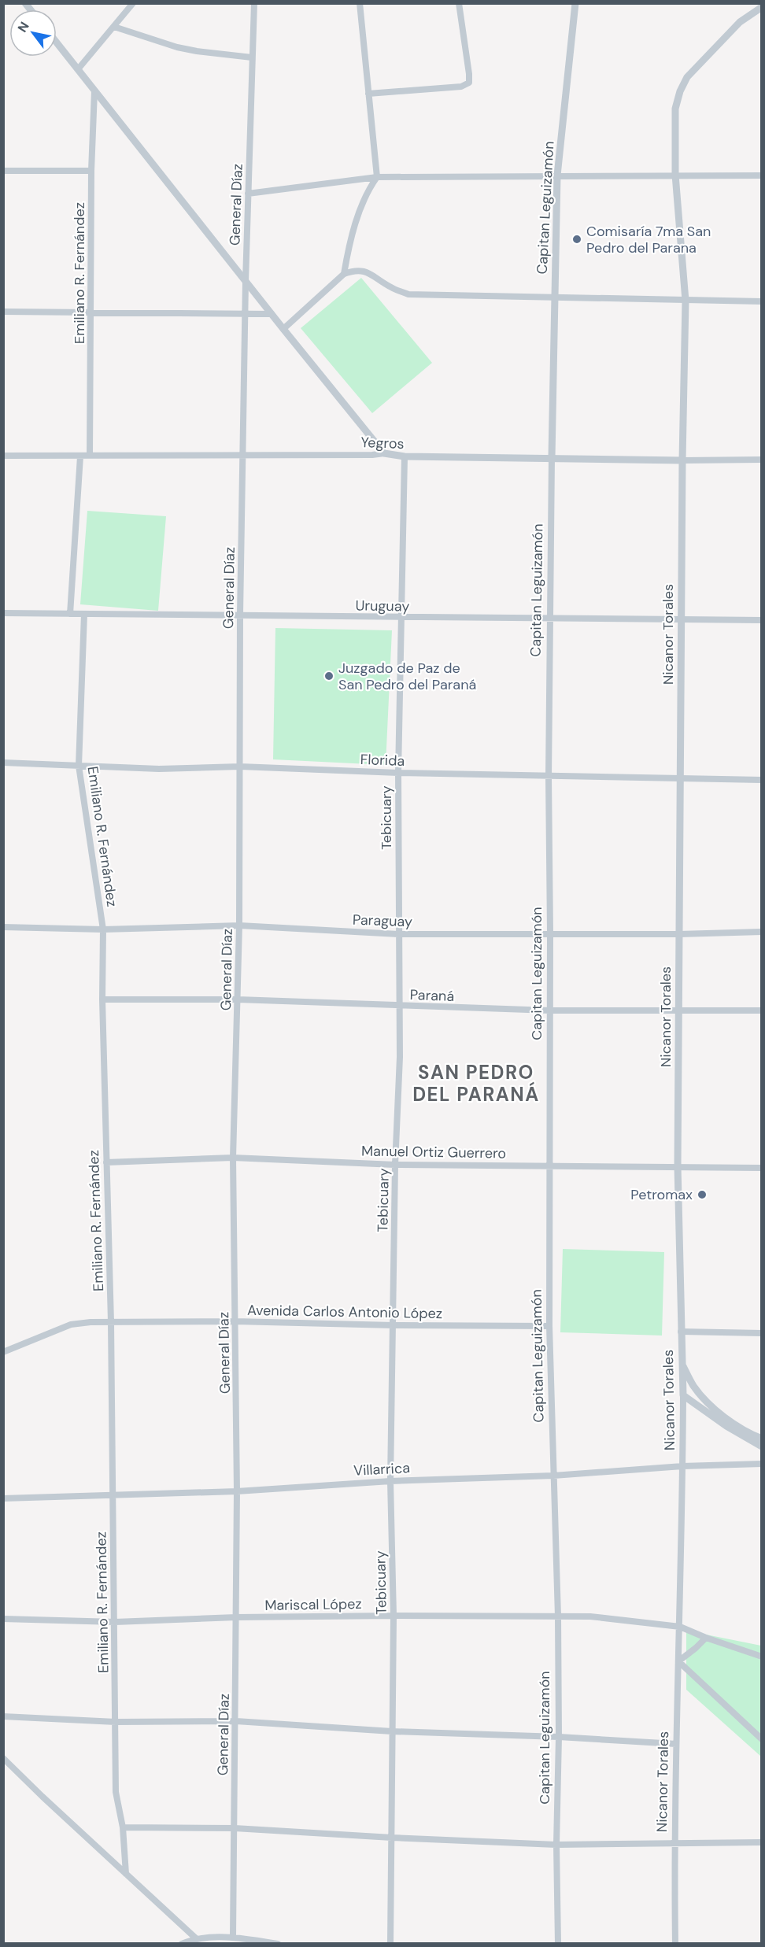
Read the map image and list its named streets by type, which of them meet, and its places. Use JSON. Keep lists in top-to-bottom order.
{
  "streets": {
    "street": [
      "General Díaz",
      "Capitan Leguizamón",
      "Emiliano R. Fernández",
      "Yegros",
      "Uruguay",
      "Nicanor Torales",
      "Florida",
      "Tebicuary",
      "Paraguay",
      "Paraná",
      "Manuel Ortiz Guerrero",
      "Avenida Carlos Antonio López",
      "Villarrica",
      "Mariscal López"
    ]
  },
  "crossings": [
    ["General Díaz", "Yegros"],
    ["General Díaz", "Uruguay"],
    ["General Díaz", "Florida"],
    ["General Díaz", "Paraguay"],
    ["General Díaz", "Paraná"],
    ["General Díaz", "Manuel Ortiz Guerrero"],
    ["General Díaz", "Avenida Carlos Antonio López"],
    ["General Díaz", "Villarrica"],
    ["General Díaz", "Mariscal López"],
    ["Capitan Leguizamón", "Yegros"],
    ["Capitan Leguizamón", "Uruguay"],
    ["Capitan Leguizamón", "Florida"],
    ["Capitan Leguizamón", "Paraguay"],
    ["Capitan Leguizamón", "Paraná"],
    ["Capitan Leguizamón", "Manuel Ortiz Guerrero"],
    ["Capitan Leguizamón", "Avenida Carlos Antonio López"],
    ["Capitan Leguizamón", "Villarrica"],
    ["Capitan Leguizamón", "Mariscal López"],
    ["Emiliano R. Fernández", "Yegros"],
    ["Emiliano R. Fernández", "Uruguay"],
    ["Emiliano R. Fernández", "Florida"],
    ["Emiliano R. Fernández", "Paraguay"],
    ["Emiliano R. Fernández", "Paraná"],
    ["Emiliano R. Fernández", "Manuel Ortiz Guerrero"],
    ["Emiliano R. Fernández", "Avenida Carlos Antonio López"],
    ["Emiliano R. Fernández", "Villarrica"],
    ["Emiliano R. Fernández", "Mariscal López"],
    ["Yegros", "Nicanor Torales"],
    ["Yegros", "Tebicuary"],
    ["Uruguay", "Nicanor Torales"],
    ["Uruguay", "Tebicuary"],
    ["Nicanor Torales", "Florida"],
    ["Nicanor Torales", "Paraguay"],
    ["Nicanor Torales", "Paraná"],
    ["Nicanor Torales", "Manuel Ortiz Guerrero"],
    ["Nicanor Torales", "Villarrica"],
    ["Nicanor Torales", "Mariscal López"],
    ["Florida", "Tebicuary"],
    ["Tebicuary", "Paraguay"],
    ["Tebicuary", "Paraná"],
    ["Tebicuary", "Manuel Ortiz Guerrero"],
    ["Tebicuary", "Avenida Carlos Antonio López"],
    ["Tebicuary", "Villarrica"],
    ["Tebicuary", "Mariscal López"]
  ],
  "districts": ["SAN PEDRO DEL PARANÁ"],
  "places": ["Comisaría 7ma San Pedro del Parana", "Juzgado de Paz de San Pedro del Paraná", "Petromax"],
  "north": "top left"
}
